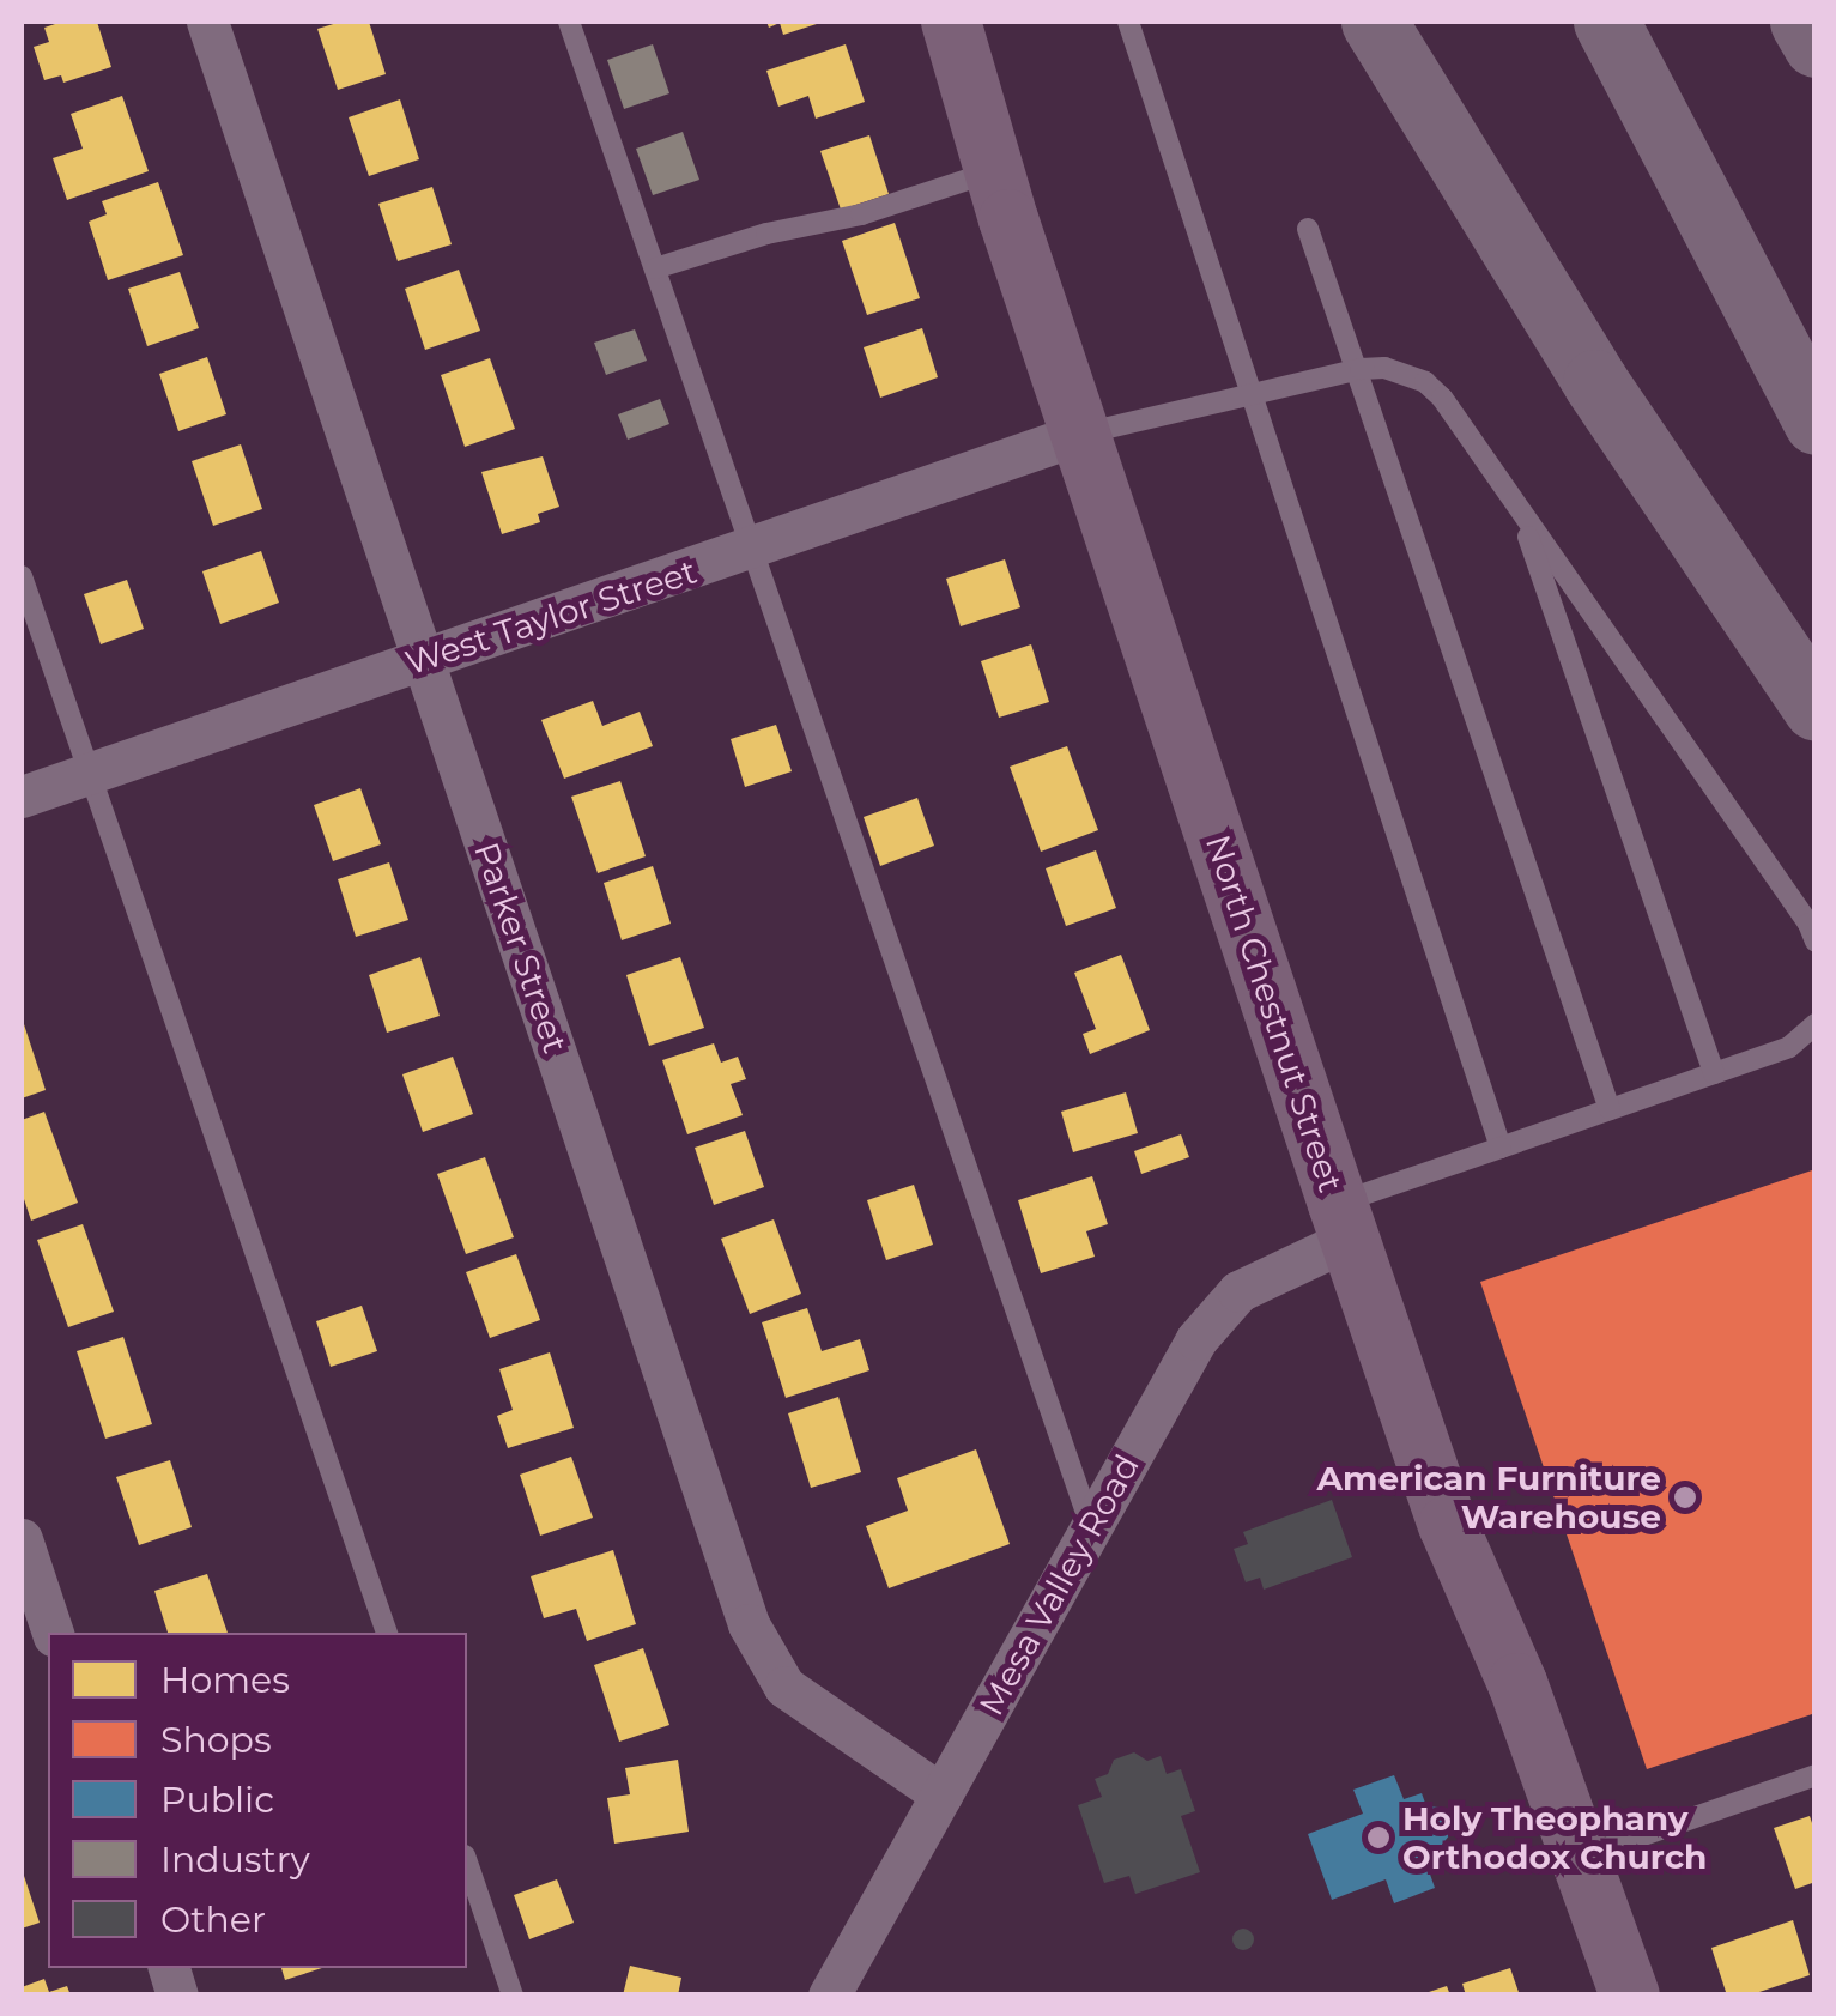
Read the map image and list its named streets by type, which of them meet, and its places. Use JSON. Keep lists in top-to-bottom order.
{
  "streets": {
    "main road": ["North Chestnut Street"],
    "street": ["West Taylor Street", "Parker Street", "Mesa Valley Road"]
  },
  "crossings": [
    ["West Taylor Street", "Parker Street"],
    ["West Taylor Street", "North Chestnut Street"],
    ["Parker Street", "Mesa Valley Road"],
    ["North Chestnut Street", "Mesa Valley Road"]
  ],
  "places": ["American Furniture Warehouse", "Holy Theophany Orthodox Church"],
  "legend": [
    "Homes",
    "Shops",
    "Public",
    "Industry",
    "Other"
  ]
}
